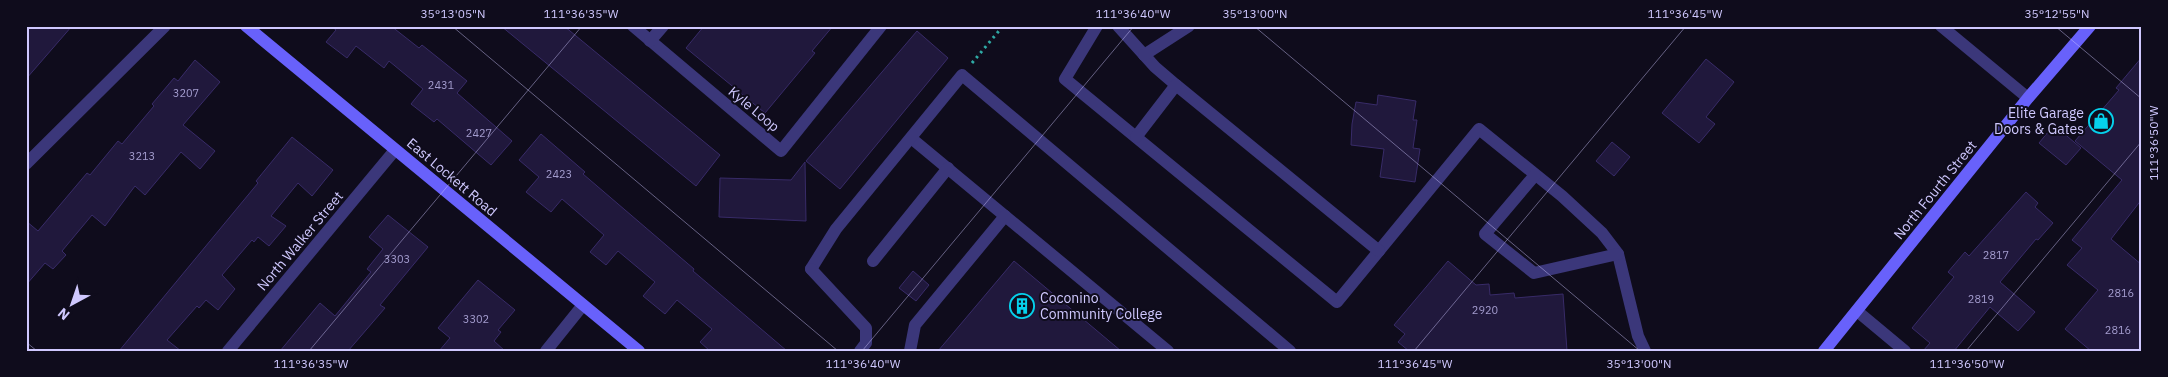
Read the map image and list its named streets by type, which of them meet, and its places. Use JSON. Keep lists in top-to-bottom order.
{
  "streets": {
    "street": [
      "Kyle Loop",
      "East Lockett Road",
      "North Fourth Street",
      "North Walker Street"
    ]
  },
  "crossings": [
    ["East Lockett Road", "North Walker Street"]
  ],
  "places": {
    "shop": ["Elite Garage Doors & Gates"],
    "building": ["Coconino Community College"]
  },
  "house_numbers": [
    "2431",
    "3207",
    "2427",
    "3213",
    "2423",
    "2817",
    "3303",
    "2816",
    "2819",
    "2920",
    "3302",
    "2816"
  ],
  "north": "bottom left",
  "coordinates": [
    "35°13'05\"N",
    "111°36'35\"W",
    "111°36'40\"W",
    "35°13'00\"N",
    "111°36'45\"W",
    "35°12'55\"N",
    "111°36'50\"W"
  ]
}
